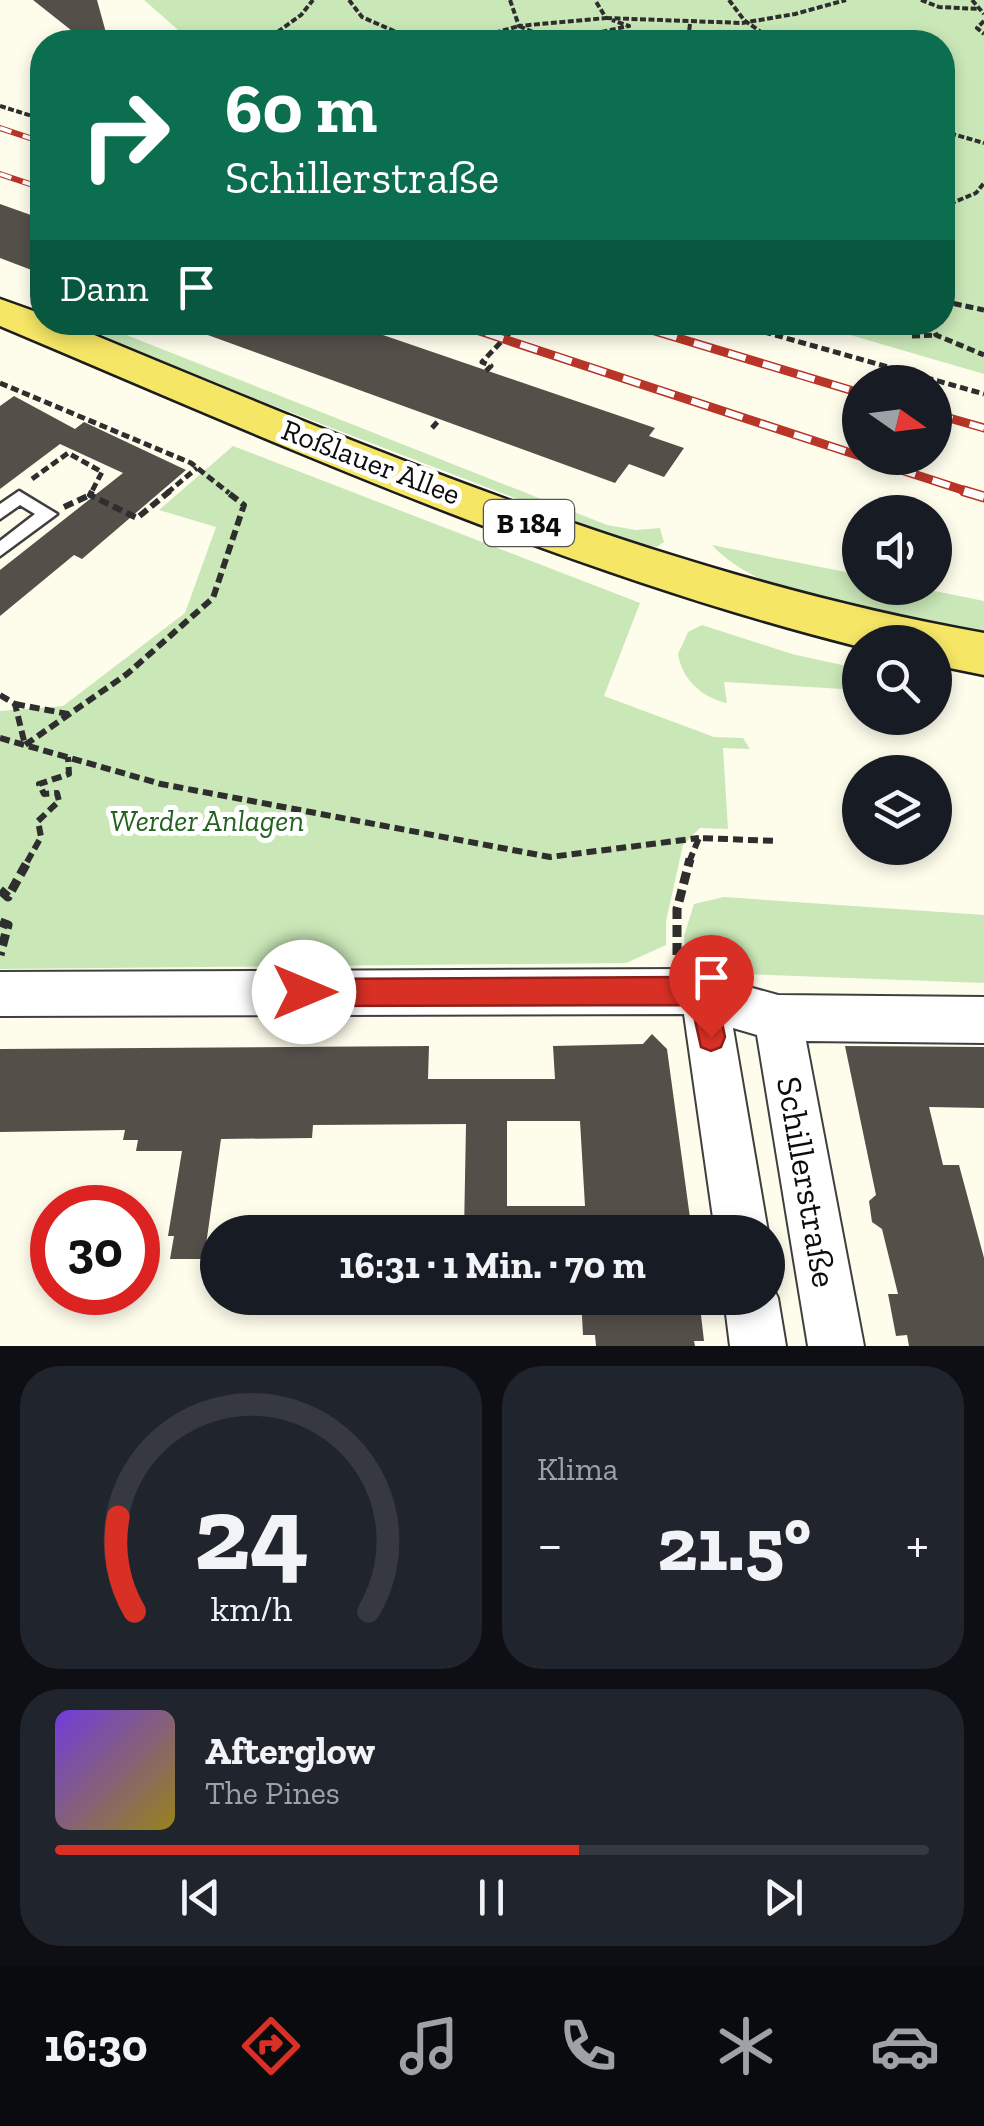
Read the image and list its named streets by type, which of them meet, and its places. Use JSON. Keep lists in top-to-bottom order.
{
  "streets": {
    "main road": ["Roßlauer Allee", "B 184"],
    "street": ["Schillerstraße"]
  },
  "parks": ["Werder Anlagen"],
  "north": "right",
  "page": {
    "turn": ["60 m", "Schillerstraße"],
    "then": "Dann",
    "limit": "30",
    "trip": "16:31 · 1 Min. · 70 m",
    "tile": "Klima",
    "heat": ["−", "21.5°", "+"],
    "song": ["Afterglow", "The Pines"],
    "tabs": "16:30",
    "gauge": ["24", "km/h"]
  }
}
